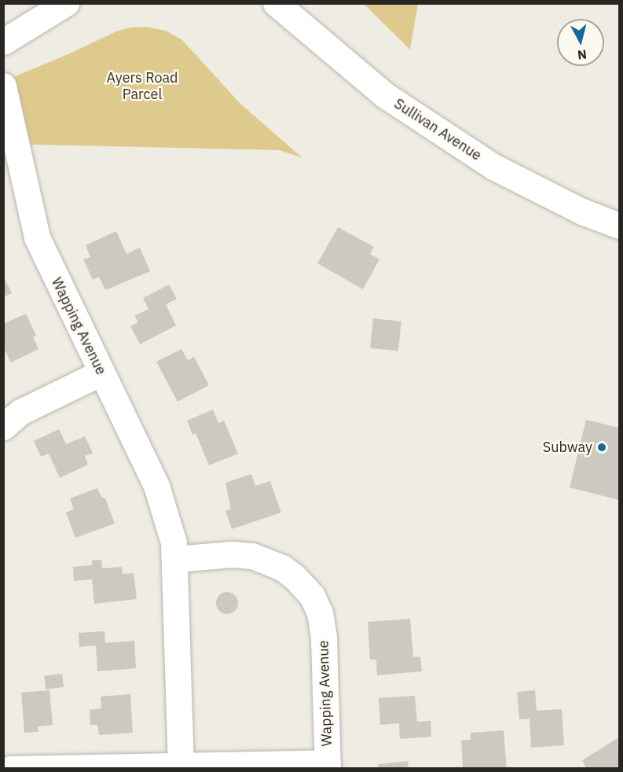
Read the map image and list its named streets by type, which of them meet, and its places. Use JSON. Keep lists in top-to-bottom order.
{
  "streets": {
    "street": ["Sullivan Avenue", "Wapping Avenue"]
  },
  "parks": ["Ayers Road Parcel"],
  "places": ["Subway"],
  "north": "bottom"
}
